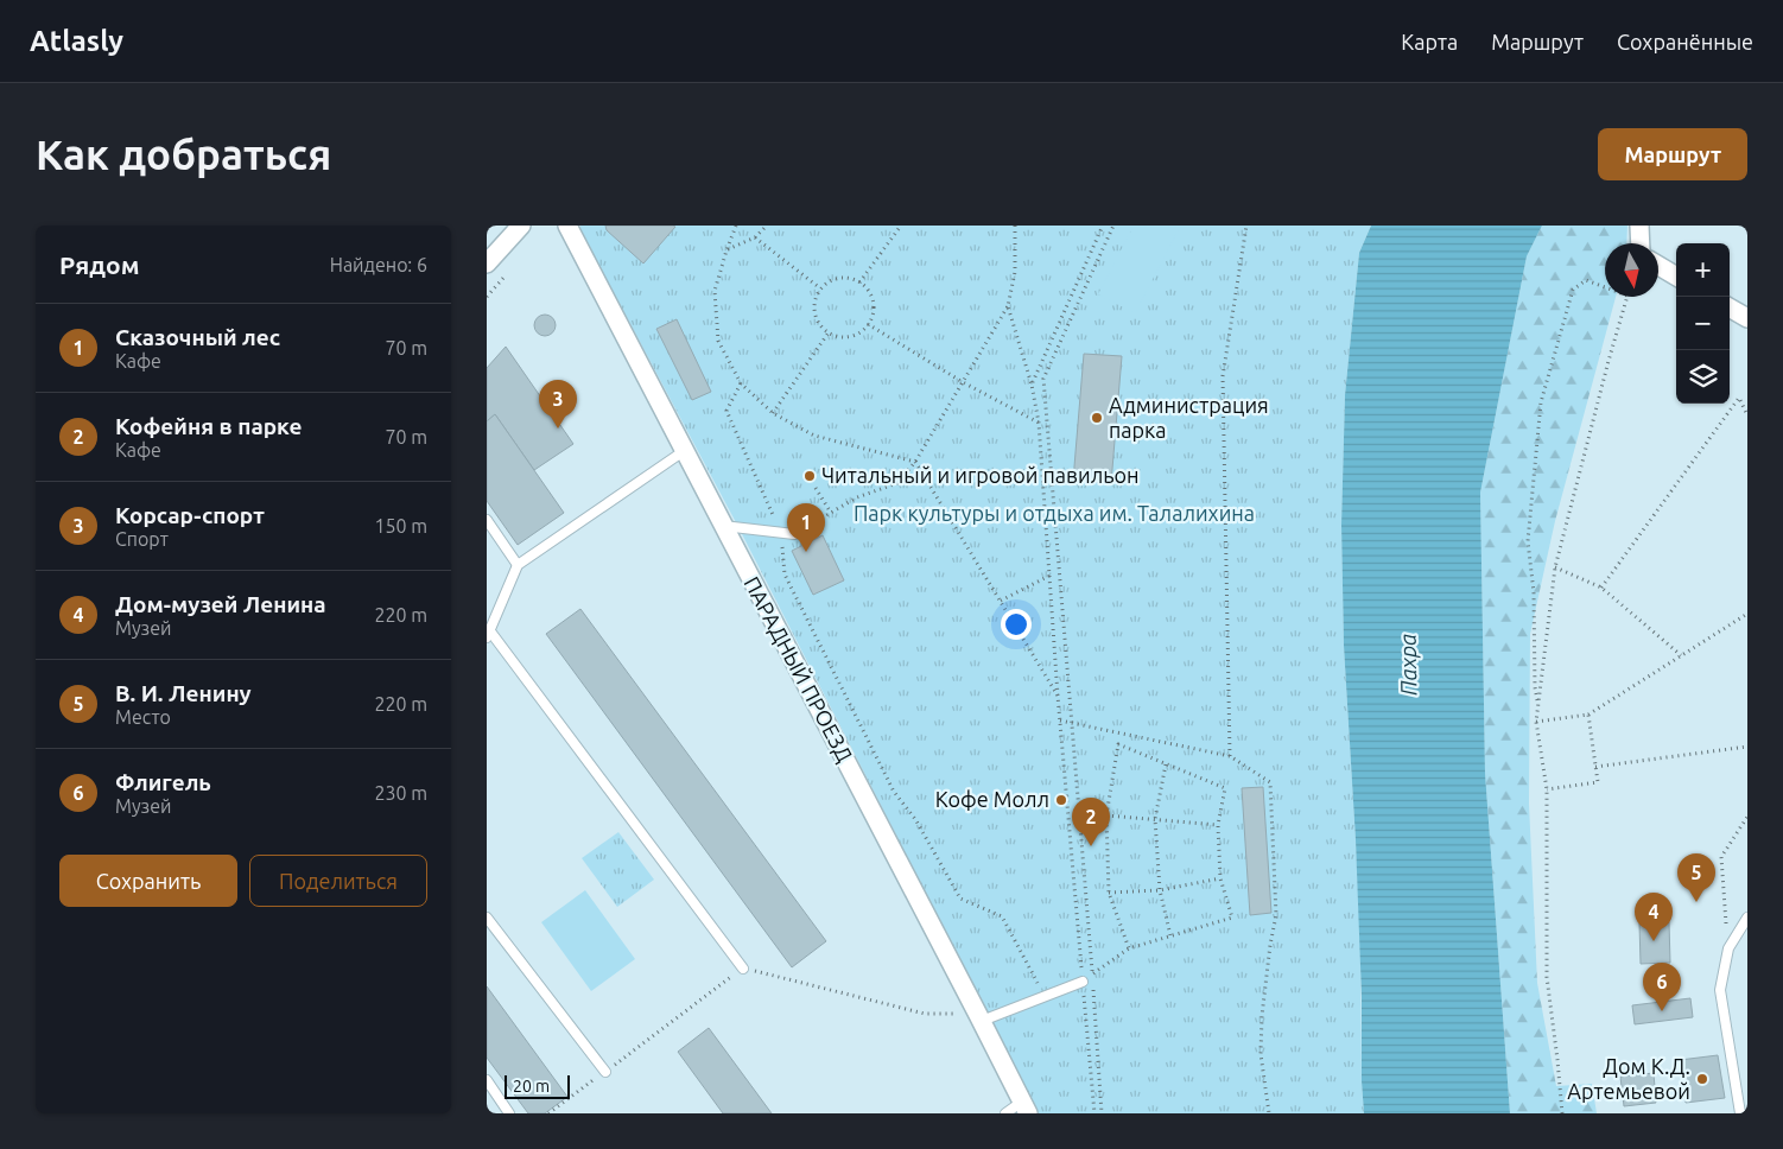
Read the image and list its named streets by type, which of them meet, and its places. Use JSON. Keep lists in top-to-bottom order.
{
  "streets": {
    "street": ["ПАРАДНЫЙ ПРОЕЗД"]
  },
  "water": ["Пахра"],
  "parks": ["Парк культуры и отдыха им. Талалихина"],
  "places": [
    "Администрация парка",
    "Читальный и игровой павильон",
    "Кофе Молл",
    "Дом К.Д. Артемьевой"
  ],
  "scale_bar": "20 m",
  "north": "bottom",
  "page": {
    "header": "Atlasly",
    "nav": ["Карта", "Маршрут", "Сохранённые"],
    "buttons": [
      "Маршрут",
      ["Сохранить", "Поделиться"]
    ],
    "title": "Как добраться",
    "heading": ["Рядом", "Найдено: 6"],
    "map_buttons": ["+", "−"],
    "list": [
      {
        "mark": "1",
        "name": "Сказочный лес",
        "note": "Кафе",
        "value": "70 m"
      },
      {
        "mark": "2",
        "name": "Кофейня в парке",
        "note": "Кафе",
        "value": "70 m"
      },
      {
        "mark": "3",
        "name": "Корсар-спорт",
        "note": "Спорт",
        "value": "150 m"
      },
      {
        "mark": "4",
        "name": "Дом-музей Ленина",
        "note": "Музей",
        "value": "220 m"
      },
      {
        "mark": "5",
        "name": "В. И. Ленину",
        "note": "Место",
        "value": "220 m"
      },
      {
        "mark": "6",
        "name": "Флигель",
        "note": "Музей",
        "value": "230 m"
      }
    ],
    "pins": [
      "3",
      "1",
      "2",
      "5",
      "4",
      "6"
    ],
    "scale": "20 m"
  }
}
